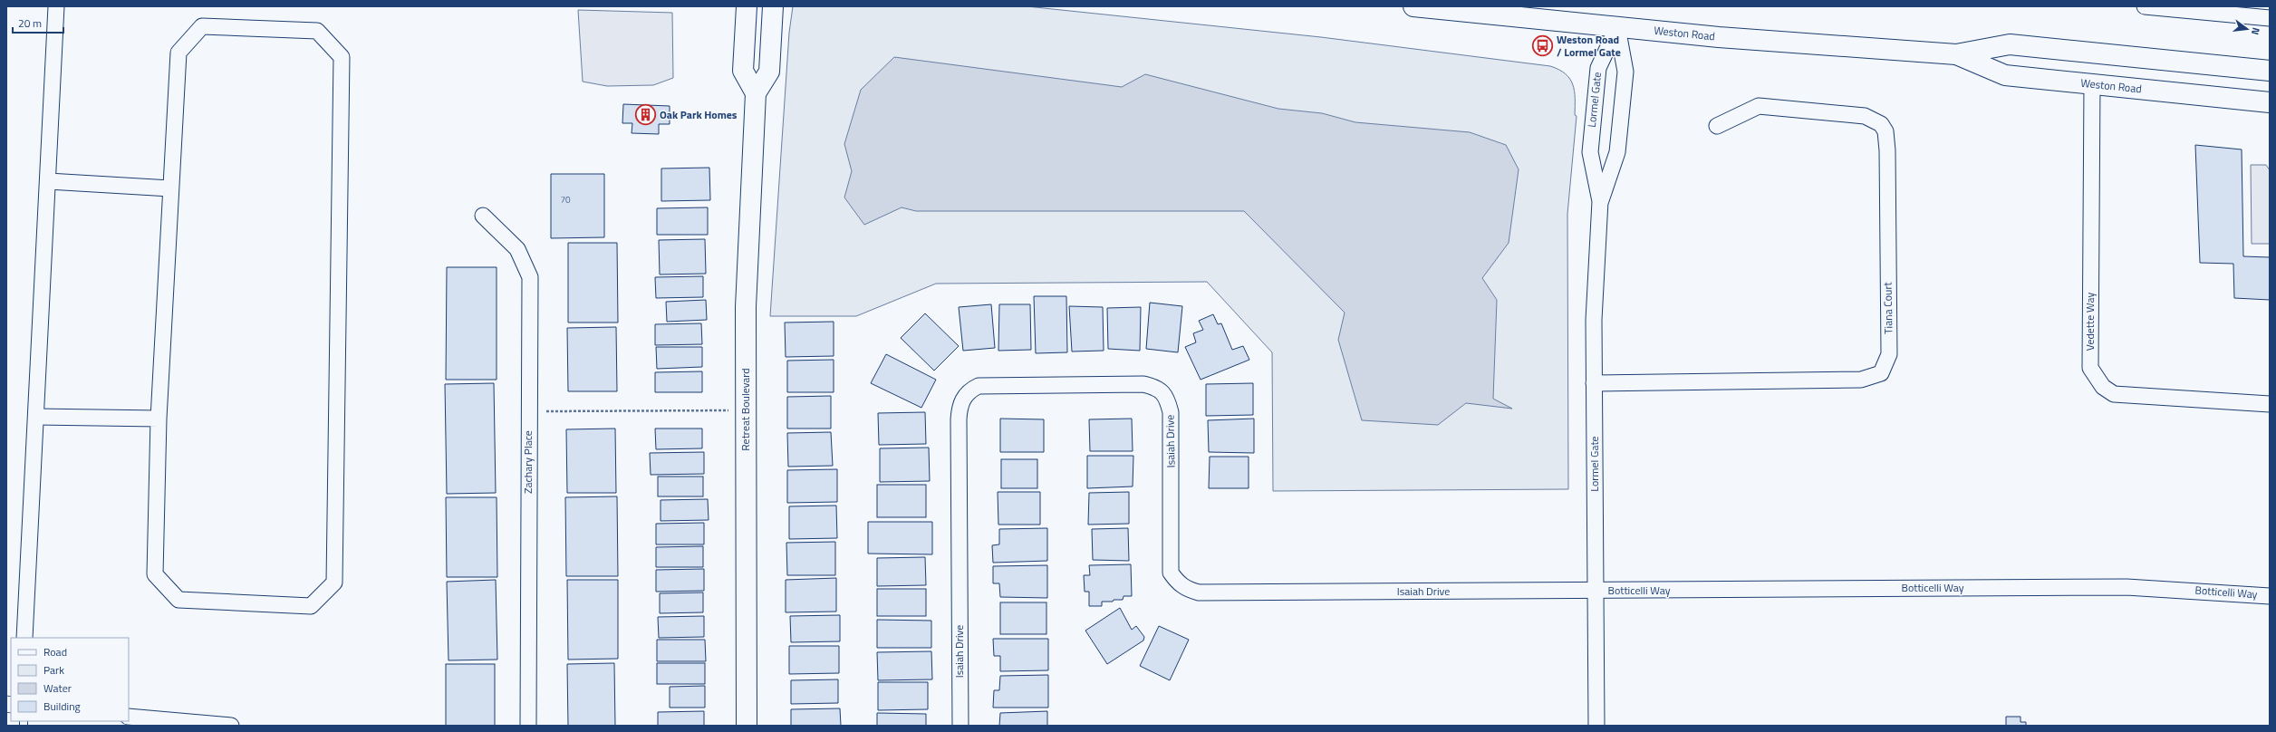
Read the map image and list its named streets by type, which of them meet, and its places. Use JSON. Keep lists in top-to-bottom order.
{
  "streets": {
    "main road": ["Weston Road", "Retreat Boulevard"],
    "street": [
      "Lormel Gate",
      "Tiana Court",
      "Vedette Way",
      "Isaiah Drive",
      "Zachary Place",
      "Botticelli Way"
    ]
  },
  "crossings": [
    ["Weston Road", "Lormel Gate"],
    ["Weston Road", "Vedette Way"],
    ["Lormel Gate", "Tiana Court"],
    ["Lormel Gate", "Isaiah Drive"],
    ["Lormel Gate", "Botticelli Way"],
    ["Isaiah Drive", "Botticelli Way"]
  ],
  "places": {
    "bus stop": ["Weston Road / Lormel Gate"],
    "building": ["Oak Park Homes"]
  },
  "house_numbers": ["70"],
  "legend": [
    "Road",
    "Park",
    "Water",
    "Building"
  ],
  "scale_bar": "20 m",
  "north": "right"
}
